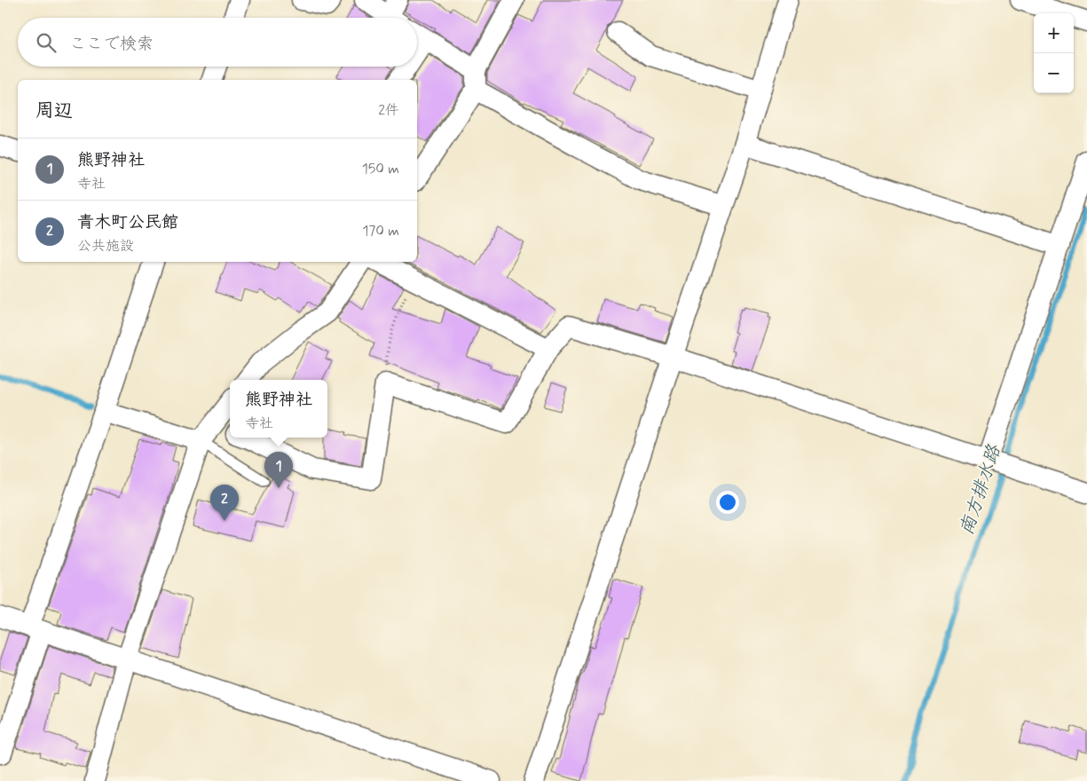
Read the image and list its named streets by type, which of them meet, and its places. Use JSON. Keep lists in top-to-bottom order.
{
  "water": ["南方排水路"],
  "page": {
    "map_buttons": ["+", "−"],
    "search": "ここで検索",
    "heading": ["周辺", "2件"],
    "list": [
      {
        "mark": "1",
        "name": "熊野神社",
        "note": "寺社",
        "value": "150 m"
      },
      {
        "mark": "2",
        "name": "青木町公民館",
        "note": "公共施設",
        "value": "170 m"
      }
    ],
    "popup": ["熊野神社", "寺社"],
    "pins": ["1", "2"]
  }
}
